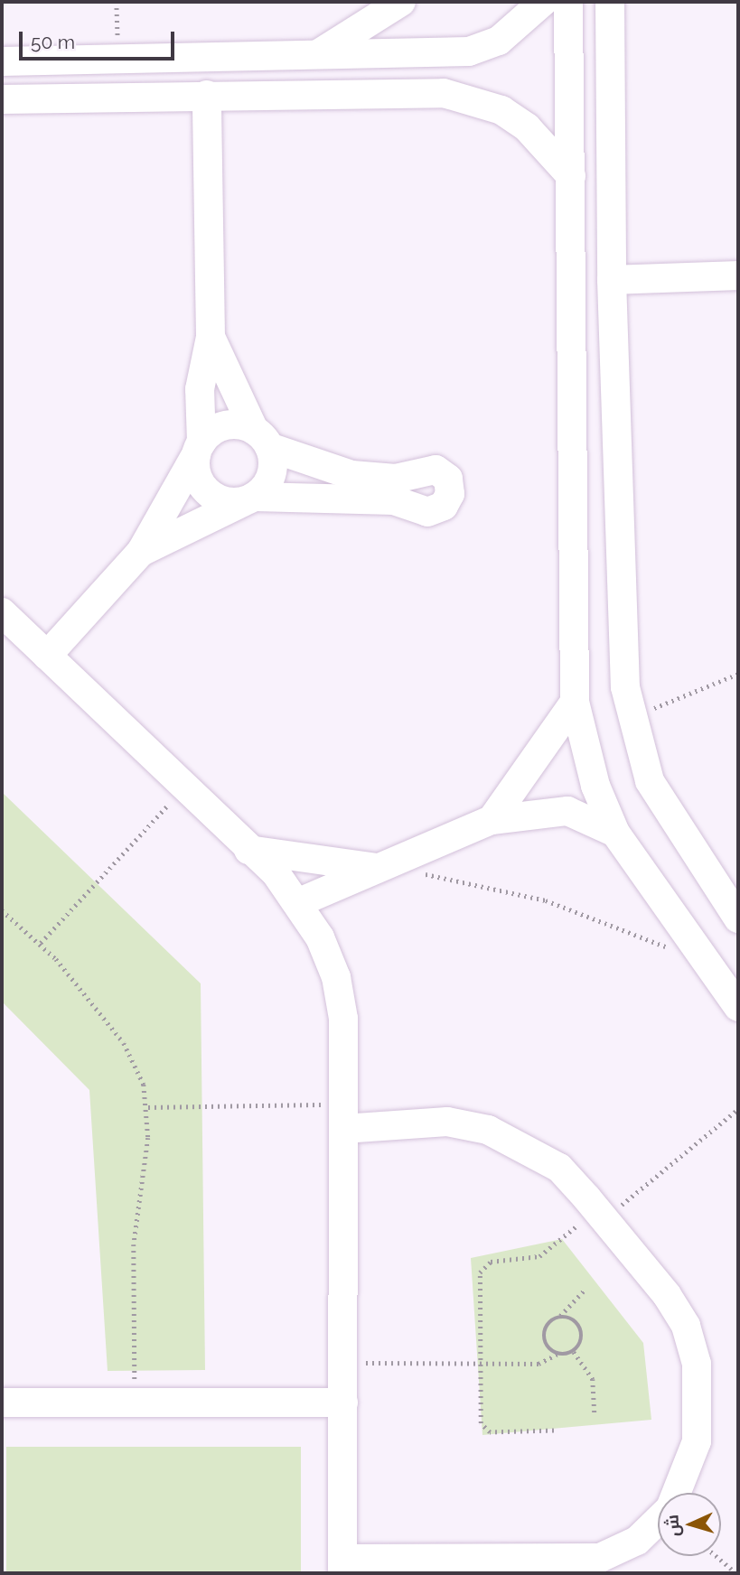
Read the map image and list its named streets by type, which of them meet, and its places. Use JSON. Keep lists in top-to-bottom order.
{
  "scale_bar": "50 m",
  "north": "left"
}
